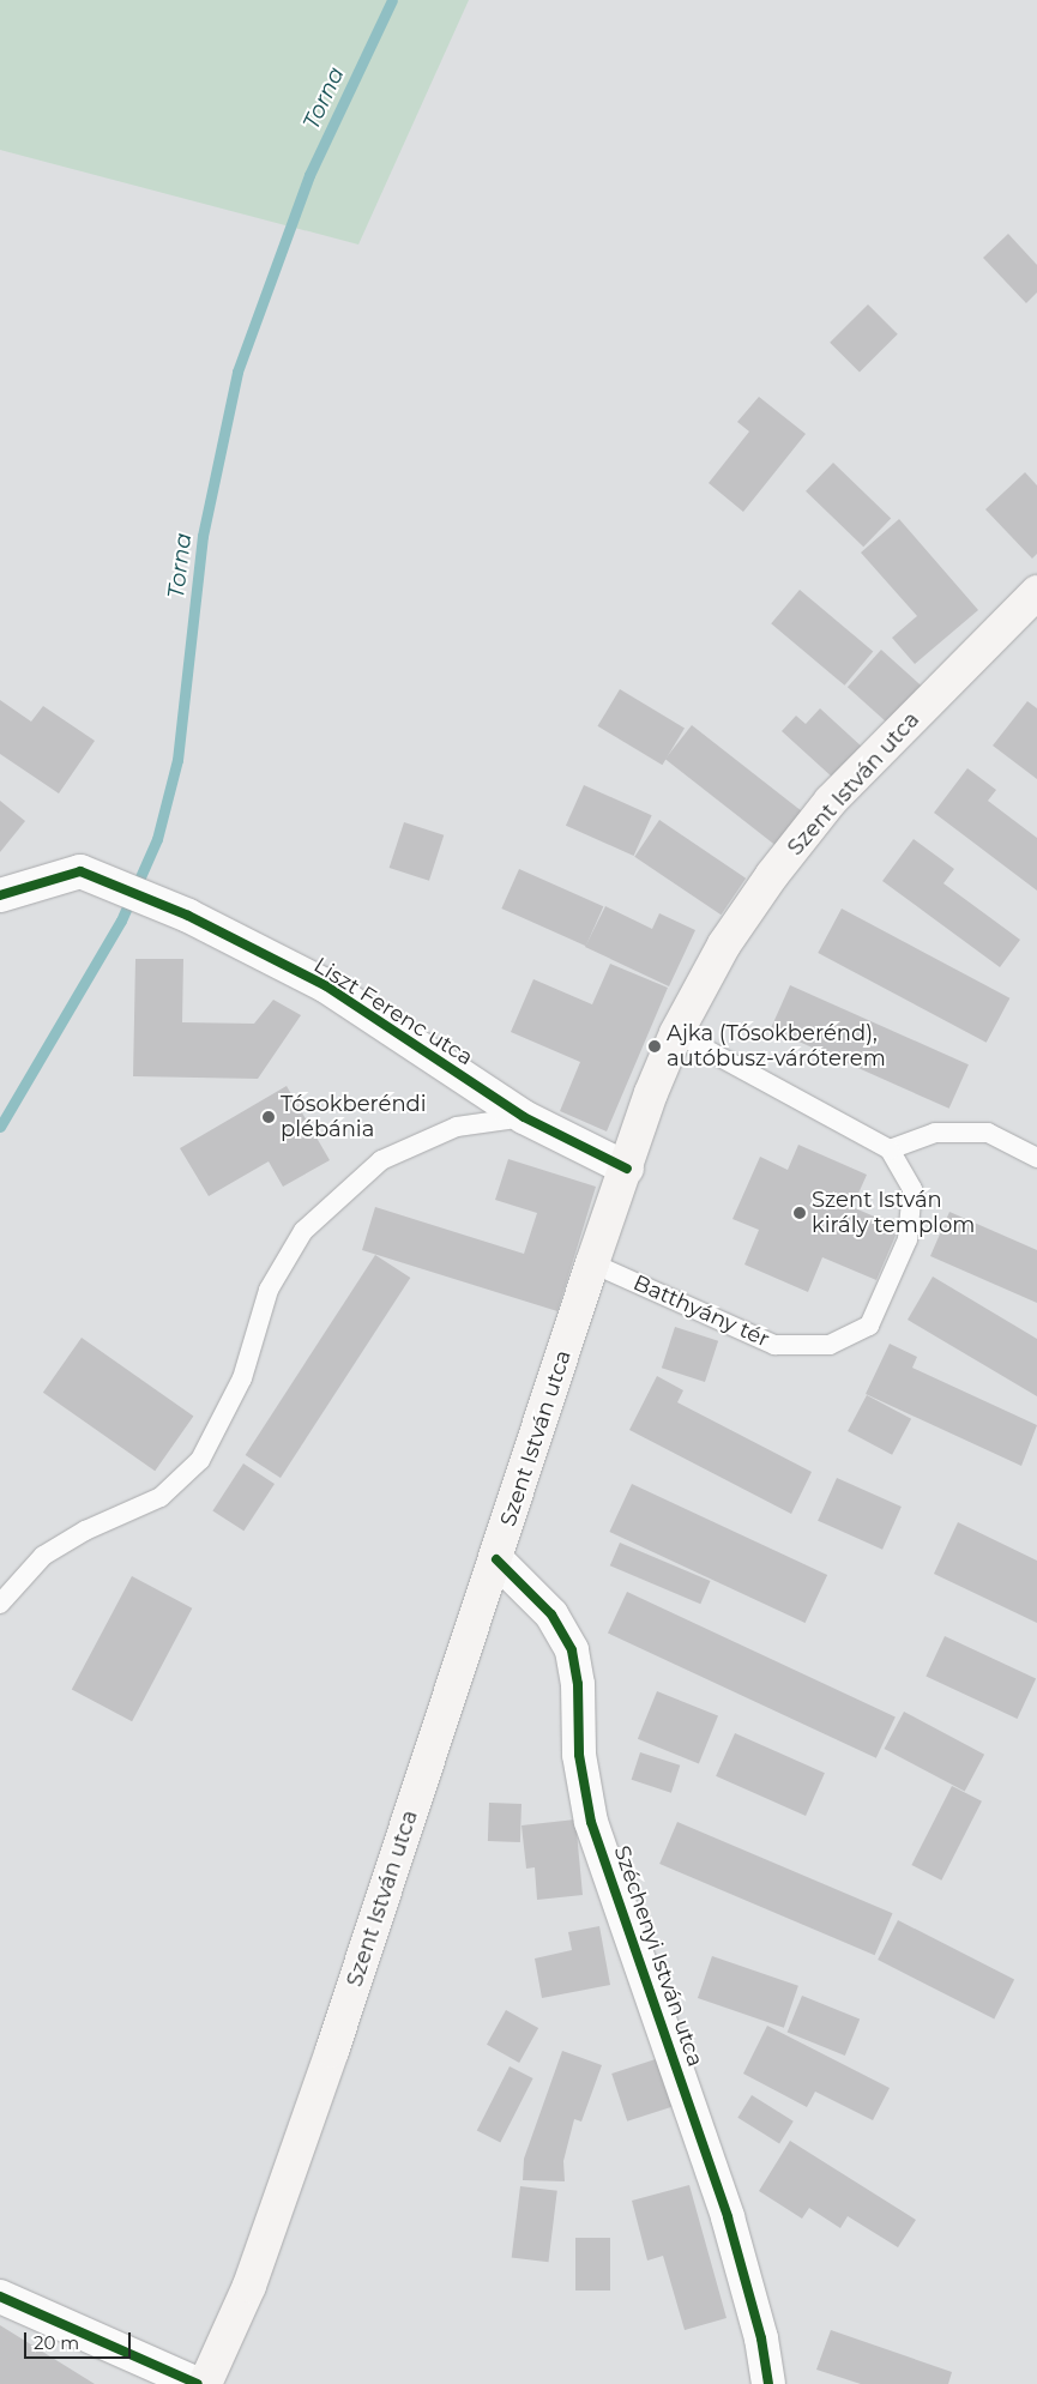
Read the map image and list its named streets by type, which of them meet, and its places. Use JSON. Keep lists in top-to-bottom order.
{
  "streets": {
    "main road": ["Szent István utca"],
    "street": ["Liszt Ferenc utca", "Széchenyi István utca"],
    "lane": ["Batthyány tér"]
  },
  "crossings": [
    ["Szent István utca", "Liszt Ferenc utca"],
    ["Szent István utca", "Batthyány tér"],
    ["Szent István utca", "Széchenyi István utca"]
  ],
  "water": ["Torna"],
  "places": ["Ajka (Tósokberénd), autóbusz-váróterem", "Tósokberéndi plébánia", "Szent István király templom"],
  "scale_bar": "20 m"
}
